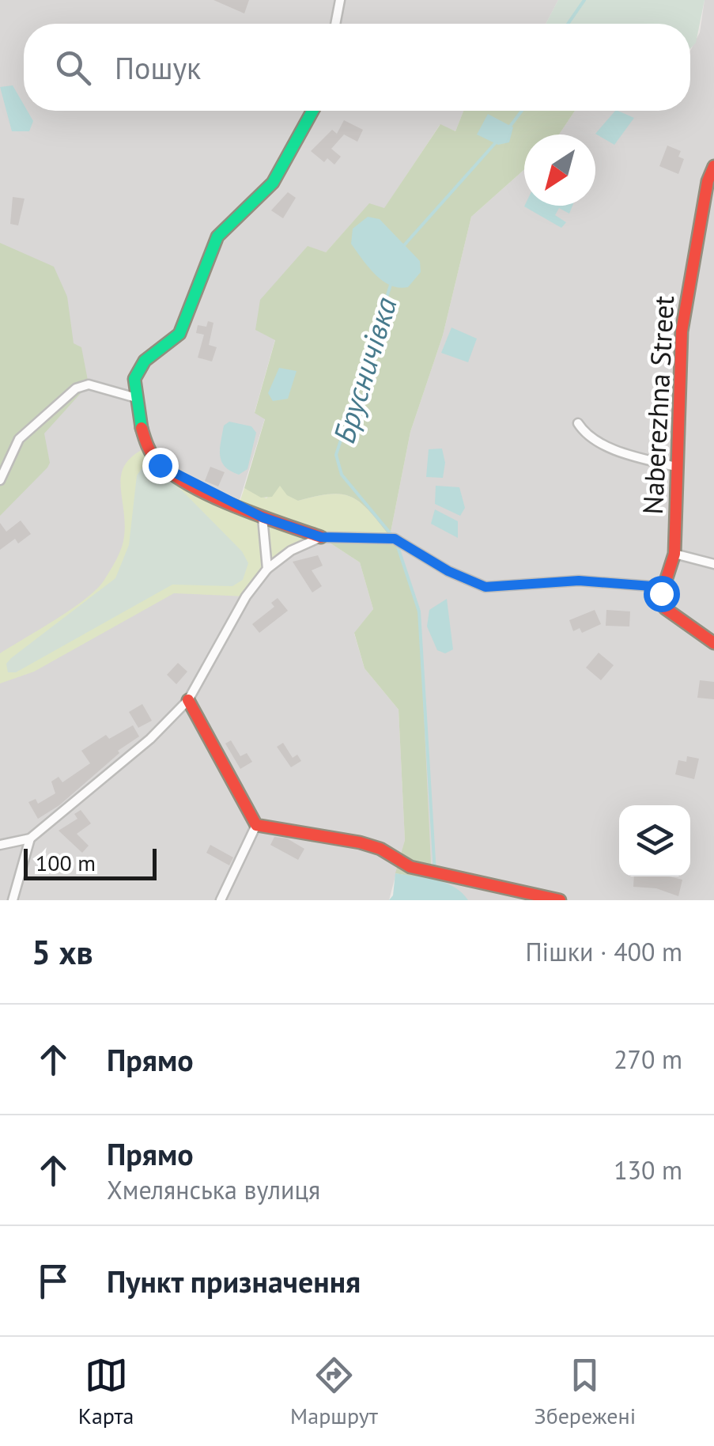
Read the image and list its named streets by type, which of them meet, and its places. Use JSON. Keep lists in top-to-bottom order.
{
  "streets": {
    "street": ["Naberezhna Street"]
  },
  "water": ["Брусничівка"],
  "scale_bar": "100 m",
  "north": "bottom left",
  "page": {
    "search": "Пошук",
    "scale": "100 m",
    "heading": ["5 хв", "Пішки · 400 m"],
    "list": [
      ["Прямо", "270 m"],
      ["Прямо", "Хмелянська вулиця", "130 m"],
      "Пункт призначення"
    ],
    "nav": ["Карта", "Маршрут", "Збережені"]
  }
}
